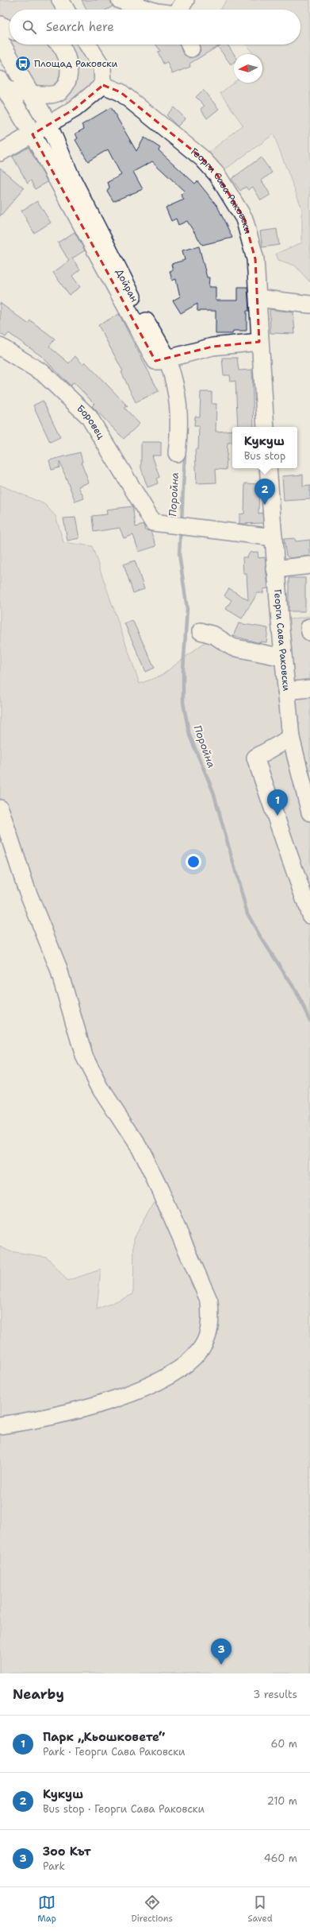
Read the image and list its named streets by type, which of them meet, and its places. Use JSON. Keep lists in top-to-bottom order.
{
  "streets": {
    "street": ["Георги Сава Раковски", "Дойран", "Боровец"]
  },
  "crossings": [
    ["Георги Сава Раковски", "Боровец"]
  ],
  "water": ["Поройна"],
  "places": {
    "bus stop": ["Площад Раковски"]
  },
  "north": "left",
  "page": {
    "search": "Search here",
    "popup": ["Кукуш", "Bus stop"],
    "pins": ["2", "1", "3"],
    "heading": ["Nearby", "3 results"],
    "list": [
      {
        "mark": "1",
        "name": "Парк „Кьошковете“",
        "note": "Park · Георги Сава Раковски",
        "value": "60 m"
      },
      {
        "mark": "2",
        "name": "Кукуш",
        "note": "Bus stop · Георги Сава Раковски",
        "value": "210 m"
      },
      {
        "mark": "3",
        "name": "Зоо Кът",
        "note": "Park",
        "value": "460 m"
      }
    ],
    "nav": ["Map", "Directions", "Saved"]
  }
}
